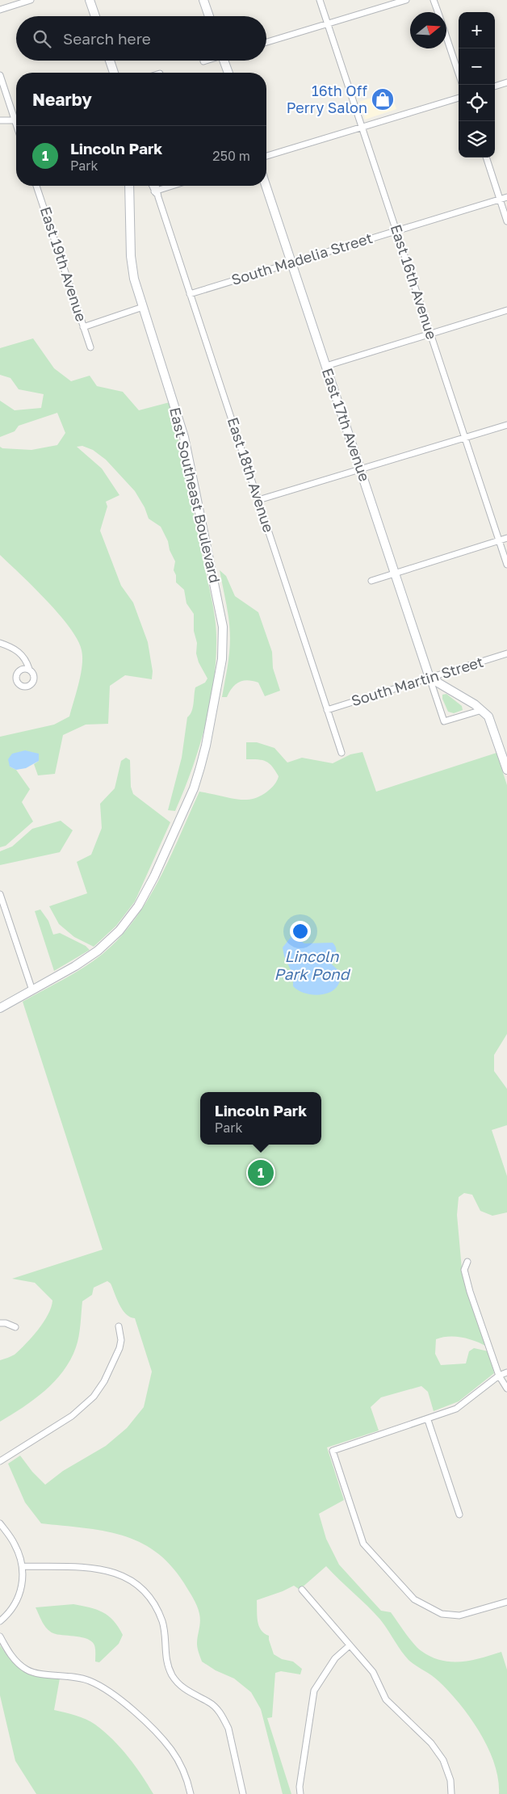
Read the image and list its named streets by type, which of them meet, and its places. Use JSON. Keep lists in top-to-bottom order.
{
  "streets": {
    "main road": ["East 17th Avenue", "East Southeast Boulevard"],
    "street": [
      "South Madelia Street",
      "East 19th Avenue",
      "East 16th Avenue",
      "East 18th Avenue",
      "South Martin Street"
    ]
  },
  "crossings": [
    ["South Madelia Street", "East 16th Avenue"],
    ["South Madelia Street", "East 17th Avenue"],
    ["South Madelia Street", "East 18th Avenue"],
    ["East 17th Avenue", "South Martin Street"],
    ["East 18th Avenue", "South Martin Street"]
  ],
  "water": ["Lincoln Park Pond"],
  "places": {
    "shop": ["16th Off Perry Salon"]
  },
  "north": "right",
  "page": {
    "map_buttons": ["+", "−"],
    "search": "Search here",
    "heading": "Nearby",
    "list": [
      {
        "mark": "1",
        "name": "Lincoln Park",
        "note": "Park",
        "value": "250 m"
      }
    ],
    "popup": ["Lincoln Park", "Park"],
    "pins": "1"
  }
}
